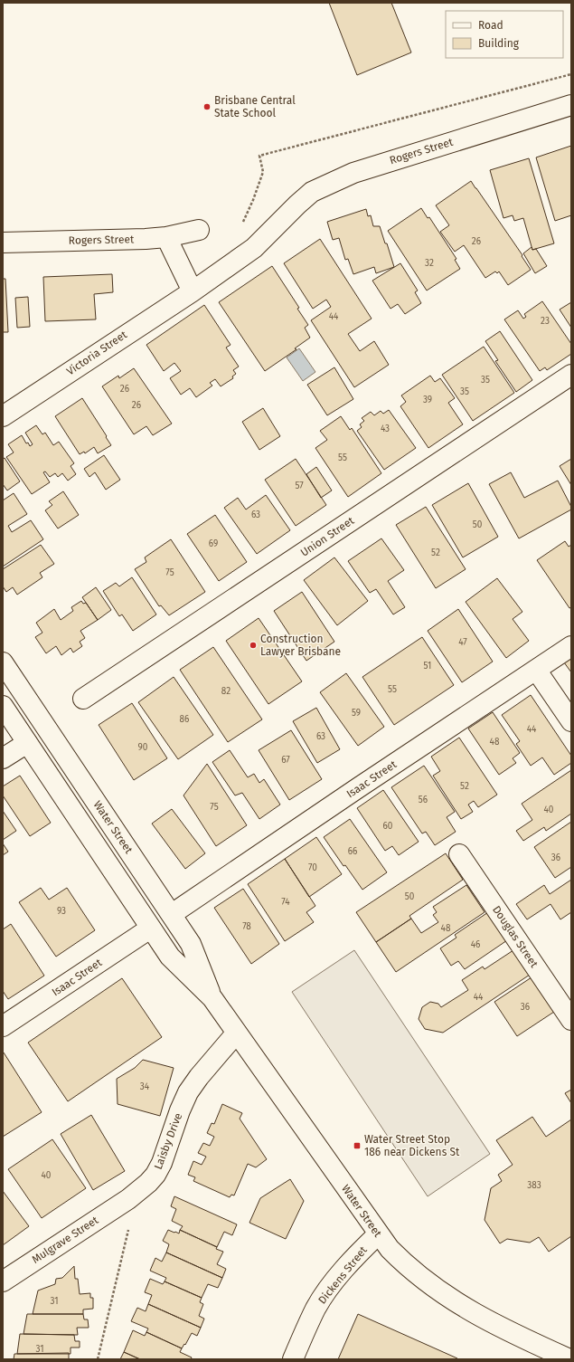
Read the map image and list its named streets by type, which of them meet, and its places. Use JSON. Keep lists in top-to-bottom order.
{
  "streets": {
    "street": [
      "Rogers Street",
      "Victoria Street",
      "Union Street",
      "Isaac Street",
      "Water Street",
      "Douglas Street",
      "Laisby Drive",
      "Mulgrave Street",
      "Dickens Street"
    ]
  },
  "crossings": [
    ["Rogers Street", "Victoria Street"],
    ["Isaac Street", "Water Street"],
    ["Water Street", "Laisby Drive"],
    ["Water Street", "Dickens Street"],
    ["Laisby Drive", "Mulgrave Street"]
  ],
  "places": {
    "other": ["Brisbane Central State School", "Construction Lawyer Brisbane"],
    "transit": ["Water Street Stop 186 near Dickens St"]
  },
  "house_numbers": [
    "26",
    "32",
    "44",
    "23",
    "35",
    "26",
    "35",
    "39",
    "26",
    "43",
    "55",
    "57",
    "63",
    "50",
    "69",
    "52",
    "75",
    "47",
    "51",
    "55",
    "82",
    "59",
    "86",
    "44",
    "63",
    "48",
    "90",
    "67",
    "52",
    "56",
    "75",
    "40",
    "60",
    "66",
    "36",
    "70",
    "50",
    "74",
    "93",
    "78",
    "48",
    "46",
    "44",
    "36",
    "34",
    "40",
    "383",
    "31",
    "31"
  ],
  "legend": ["Road", "Building"]
}
